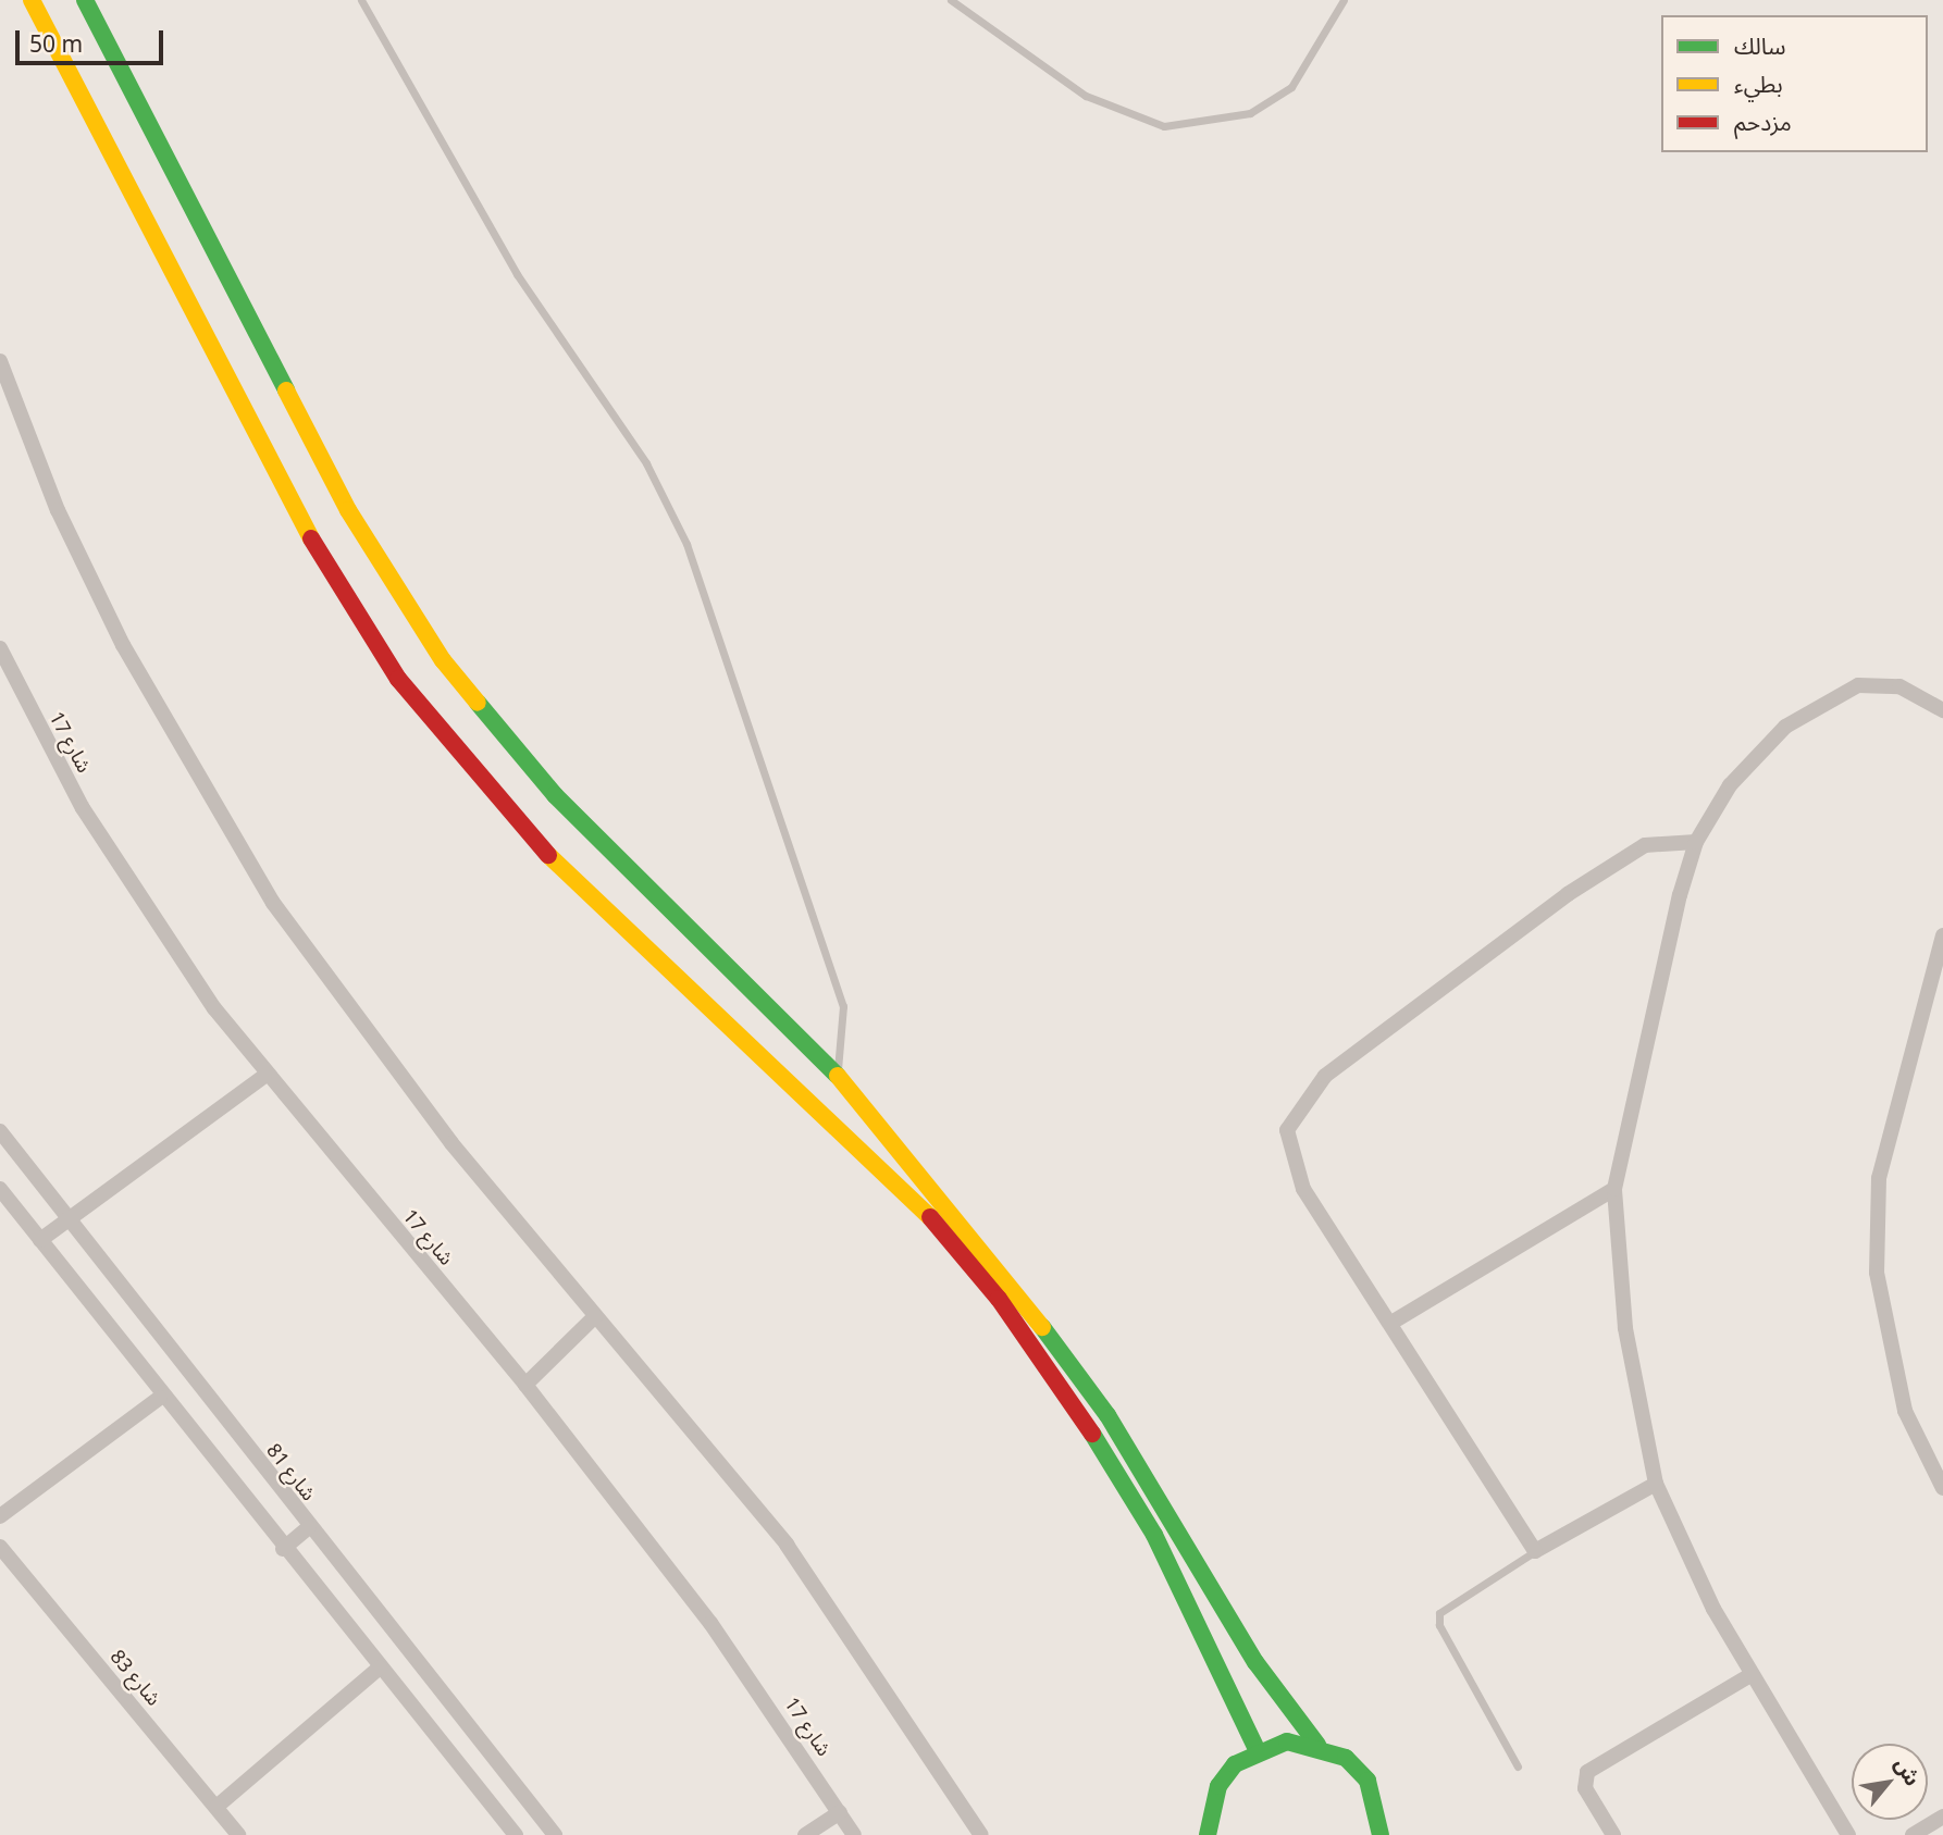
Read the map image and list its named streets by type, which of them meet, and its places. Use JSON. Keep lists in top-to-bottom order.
{
  "streets": {
    "street": ["شارع 17", "شارع 81", "شارع 83"]
  },
  "legend": ["سالك", "بطيء", "مزدحم"],
  "scale_bar": "50 m",
  "north": "top right"
}
